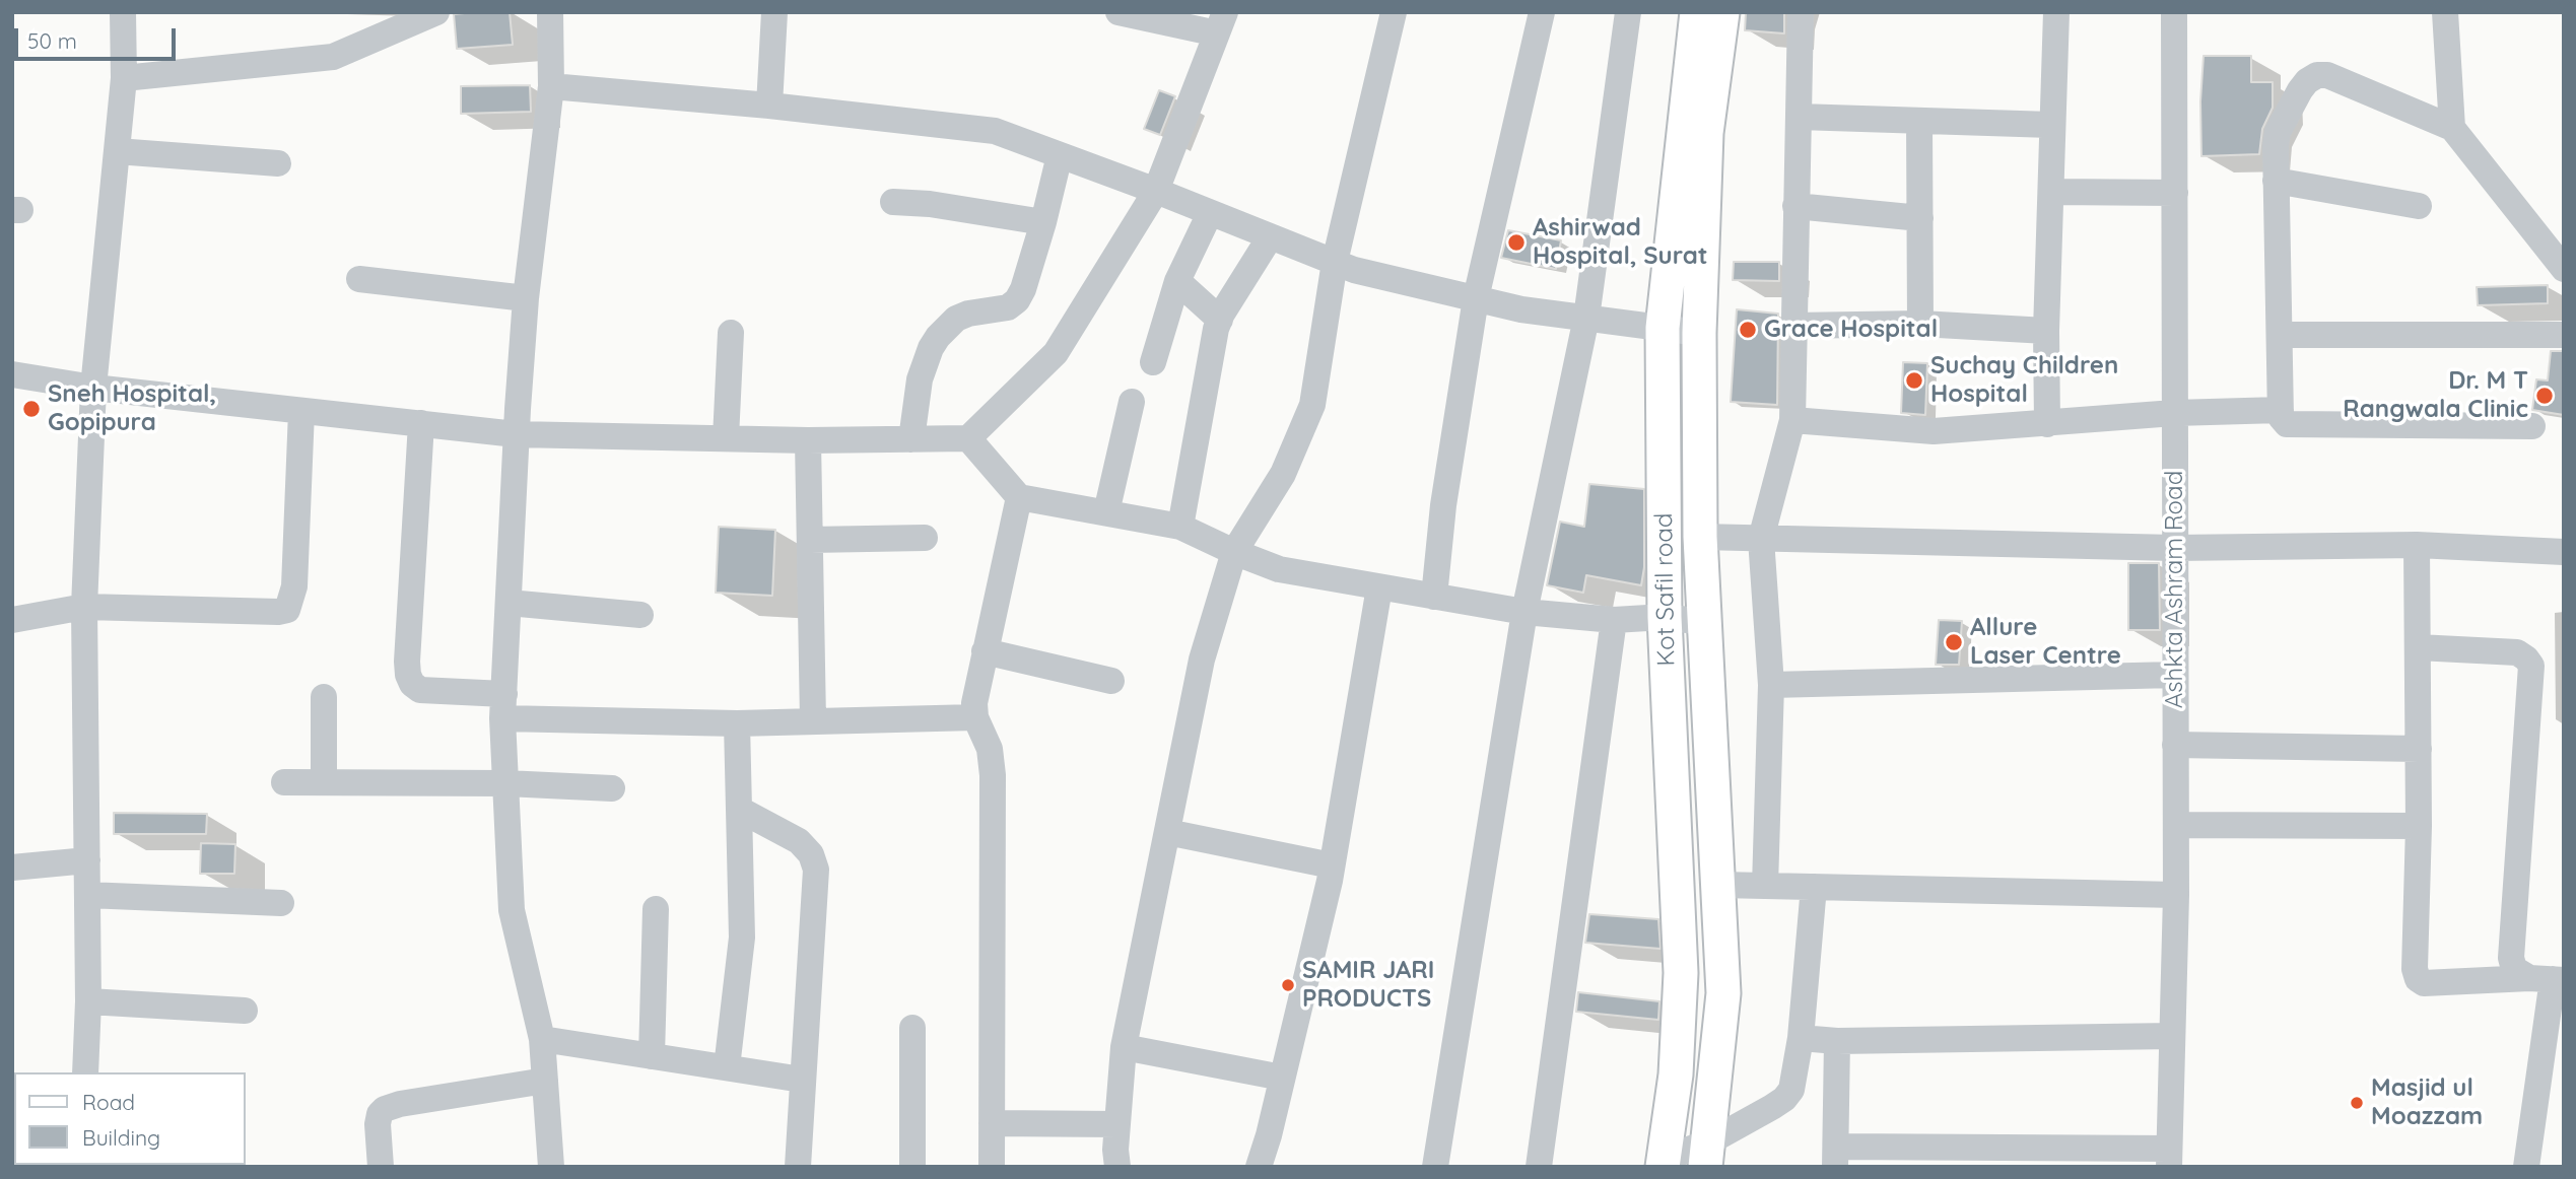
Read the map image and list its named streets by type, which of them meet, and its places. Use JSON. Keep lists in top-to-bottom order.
{
  "streets": {
    "main road": ["Kot Safil road"],
    "street": ["Ashkta Ashram Road"]
  },
  "places": [
    "Ashirwad Hospital, Surat",
    "Grace Hospital",
    "Suchay Children Hospital",
    "Dr. M T Rangwala Clinic",
    "Sneh Hospital, Gopipura",
    "Allure Laser Centre",
    "SAMIR JARI PRODUCTS",
    "Masjid ul Moazzam"
  ],
  "legend": ["Road", "Building"],
  "scale_bar": "50 m"
}
